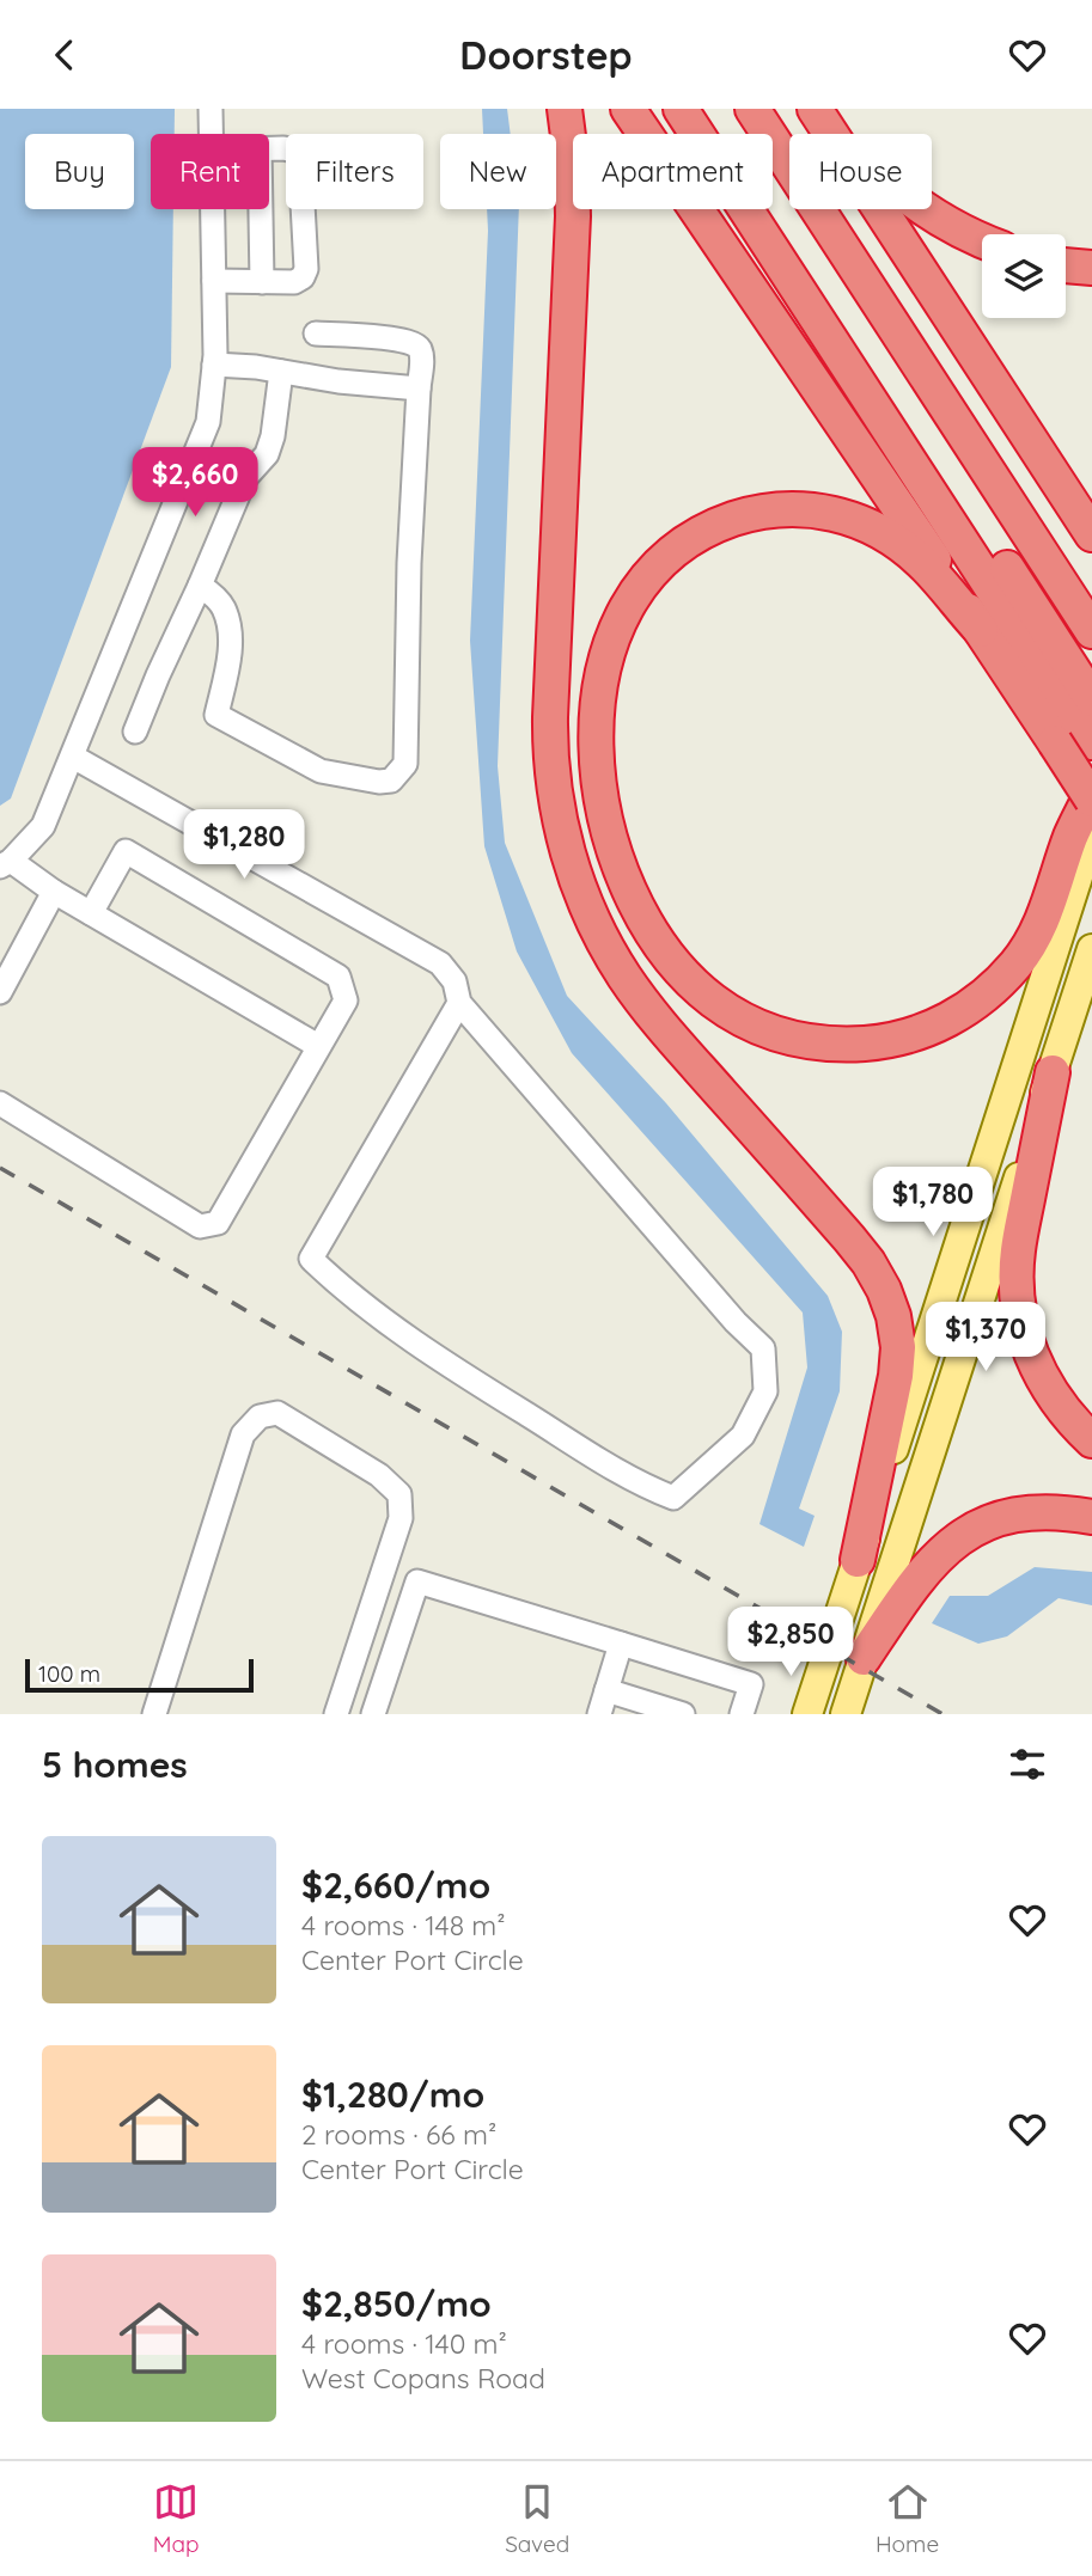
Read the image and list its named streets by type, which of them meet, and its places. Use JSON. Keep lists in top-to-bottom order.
{
  "scale_bar": "100 m",
  "page": {
    "header": "Doorstep",
    "chip": [
      "Buy",
      "Rent",
      "Filters",
      "New",
      "Apartment",
      "House"
    ],
    "price": [
      "$2,660",
      "$1,280",
      "$1,780",
      "$1,370",
      "$2,850"
    ],
    "scale": "100 m",
    "heading": "5 homes",
    "list": [
      {
        "name": "$2,660/mo",
        "note": "4 rooms · 148 m² · Center Port Circle"
      },
      {
        "name": "$1,280/mo",
        "note": "2 rooms · 66 m² · Center Port Circle"
      },
      {
        "name": "$2,850/mo",
        "note": "4 rooms · 140 m² · West Copans Road"
      }
    ],
    "tabs": ["Map", "Saved", "Home"]
  }
}
